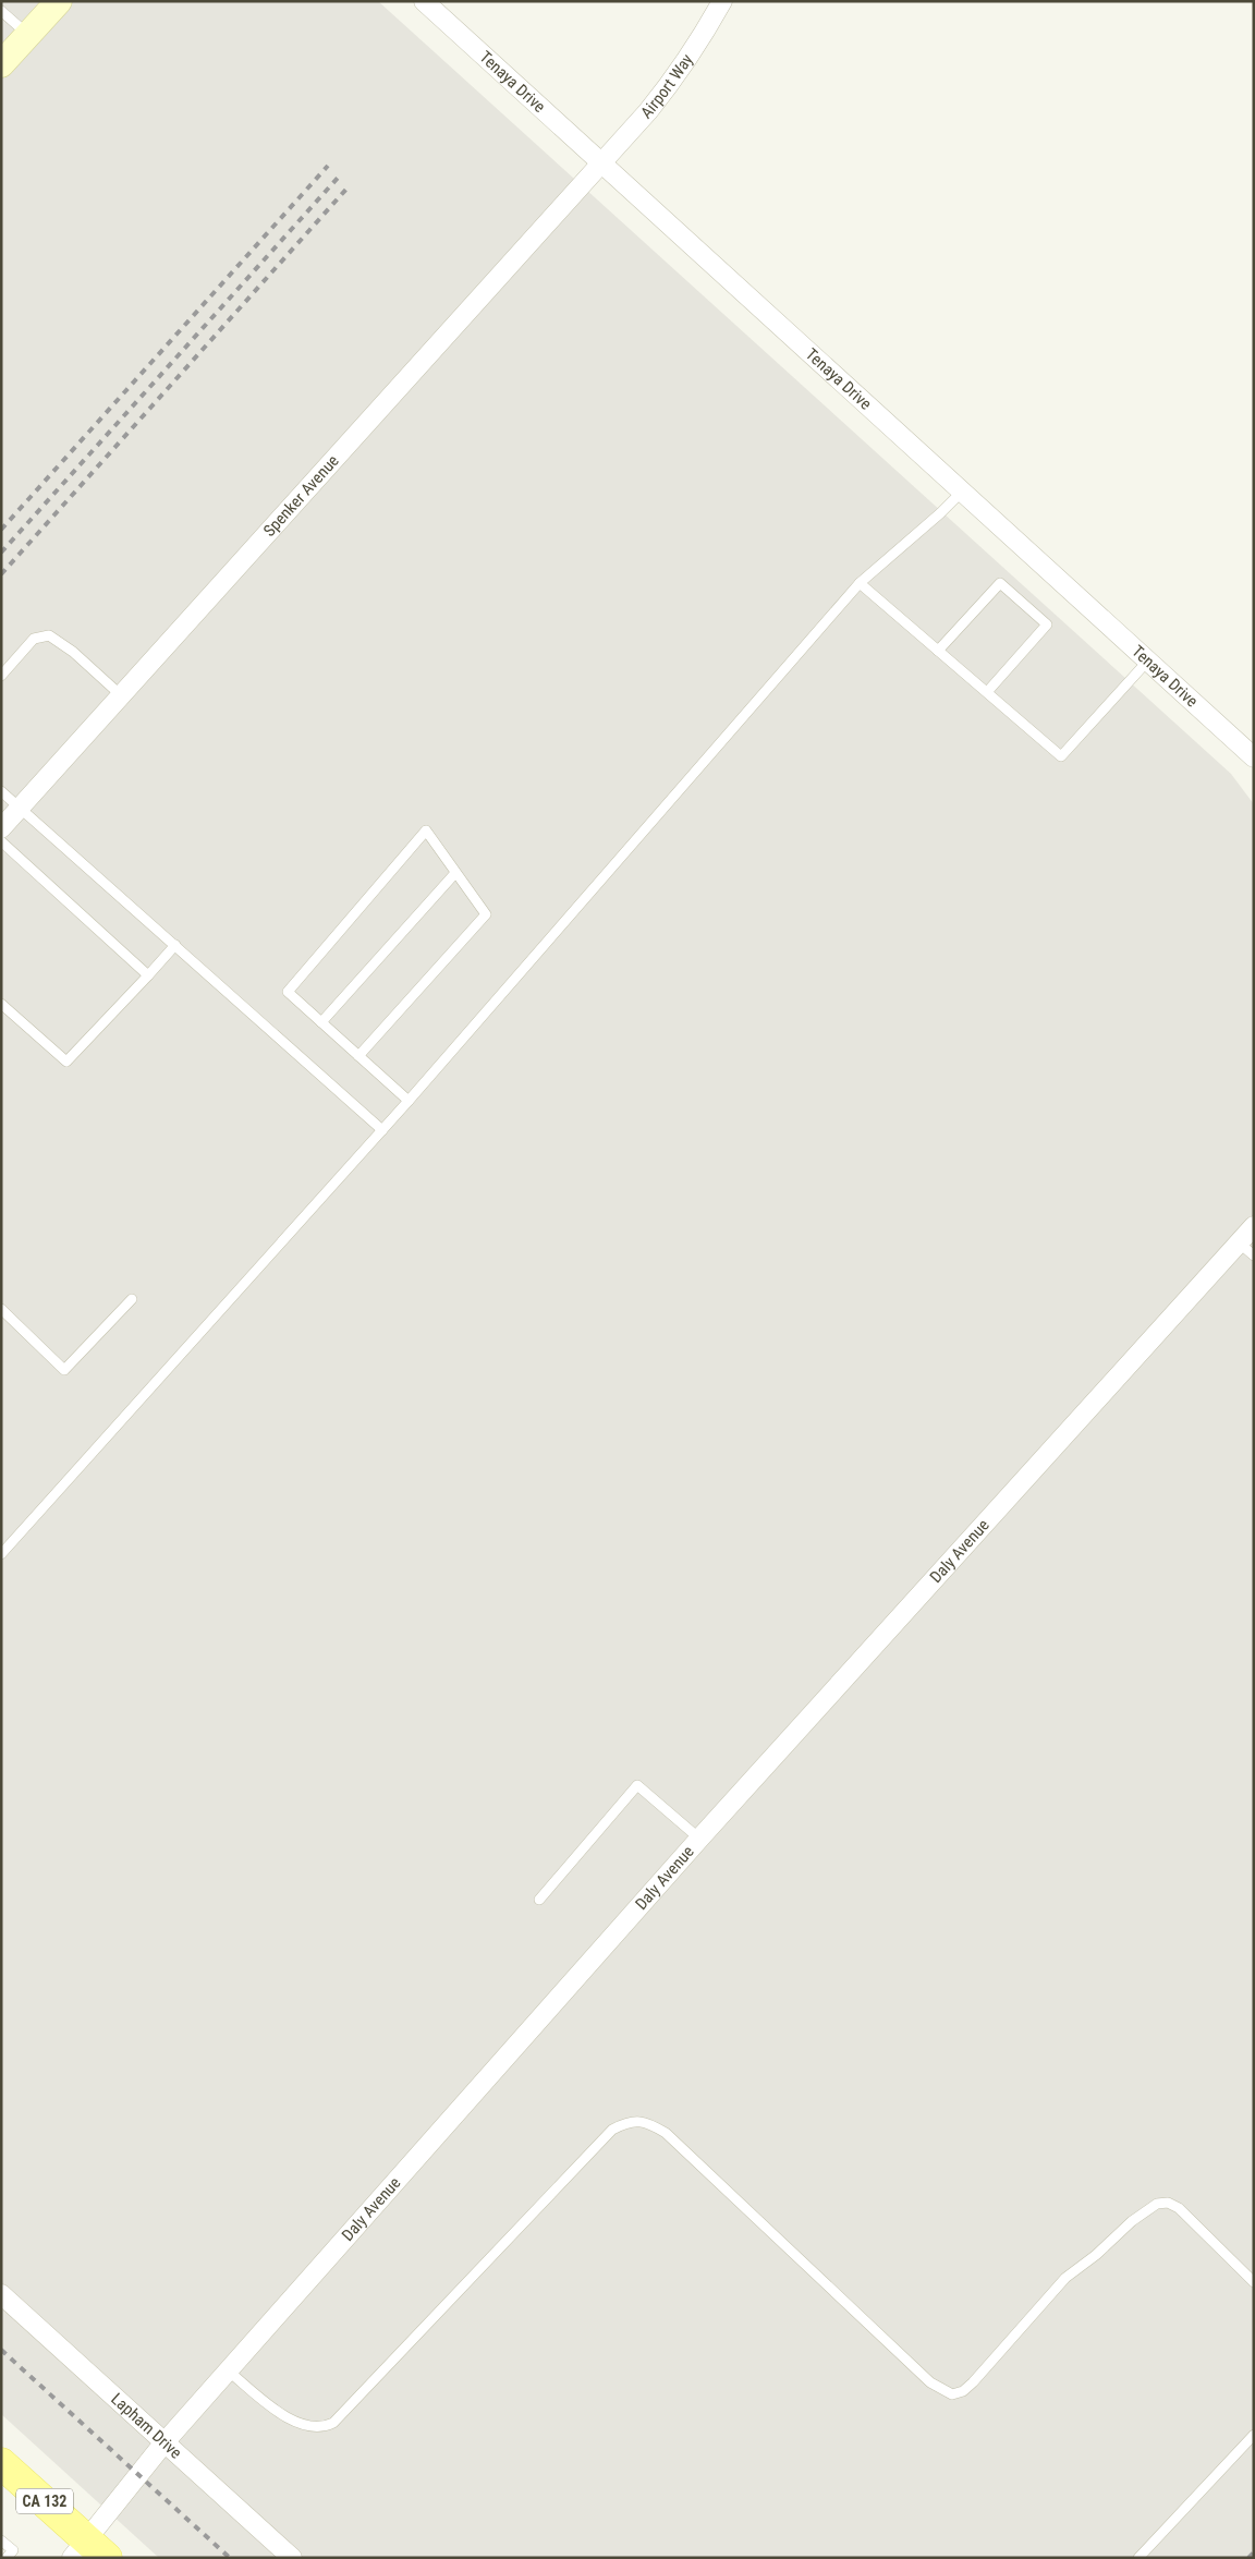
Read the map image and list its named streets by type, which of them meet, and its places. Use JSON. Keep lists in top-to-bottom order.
{
  "streets": {
    "main road": ["CA 132"],
    "street": [
      "Tenaya Drive",
      "Airport Way",
      "Spenker Avenue",
      "Daly Avenue",
      "Lapham Drive"
    ]
  },
  "crossings": [
    ["Tenaya Drive", "Airport Way"],
    ["Tenaya Drive", "Spenker Avenue"],
    ["Airport Way", "Spenker Avenue"],
    ["Daly Avenue", "Lapham Drive"],
    ["Daly Avenue", "CA 132"]
  ]
}
